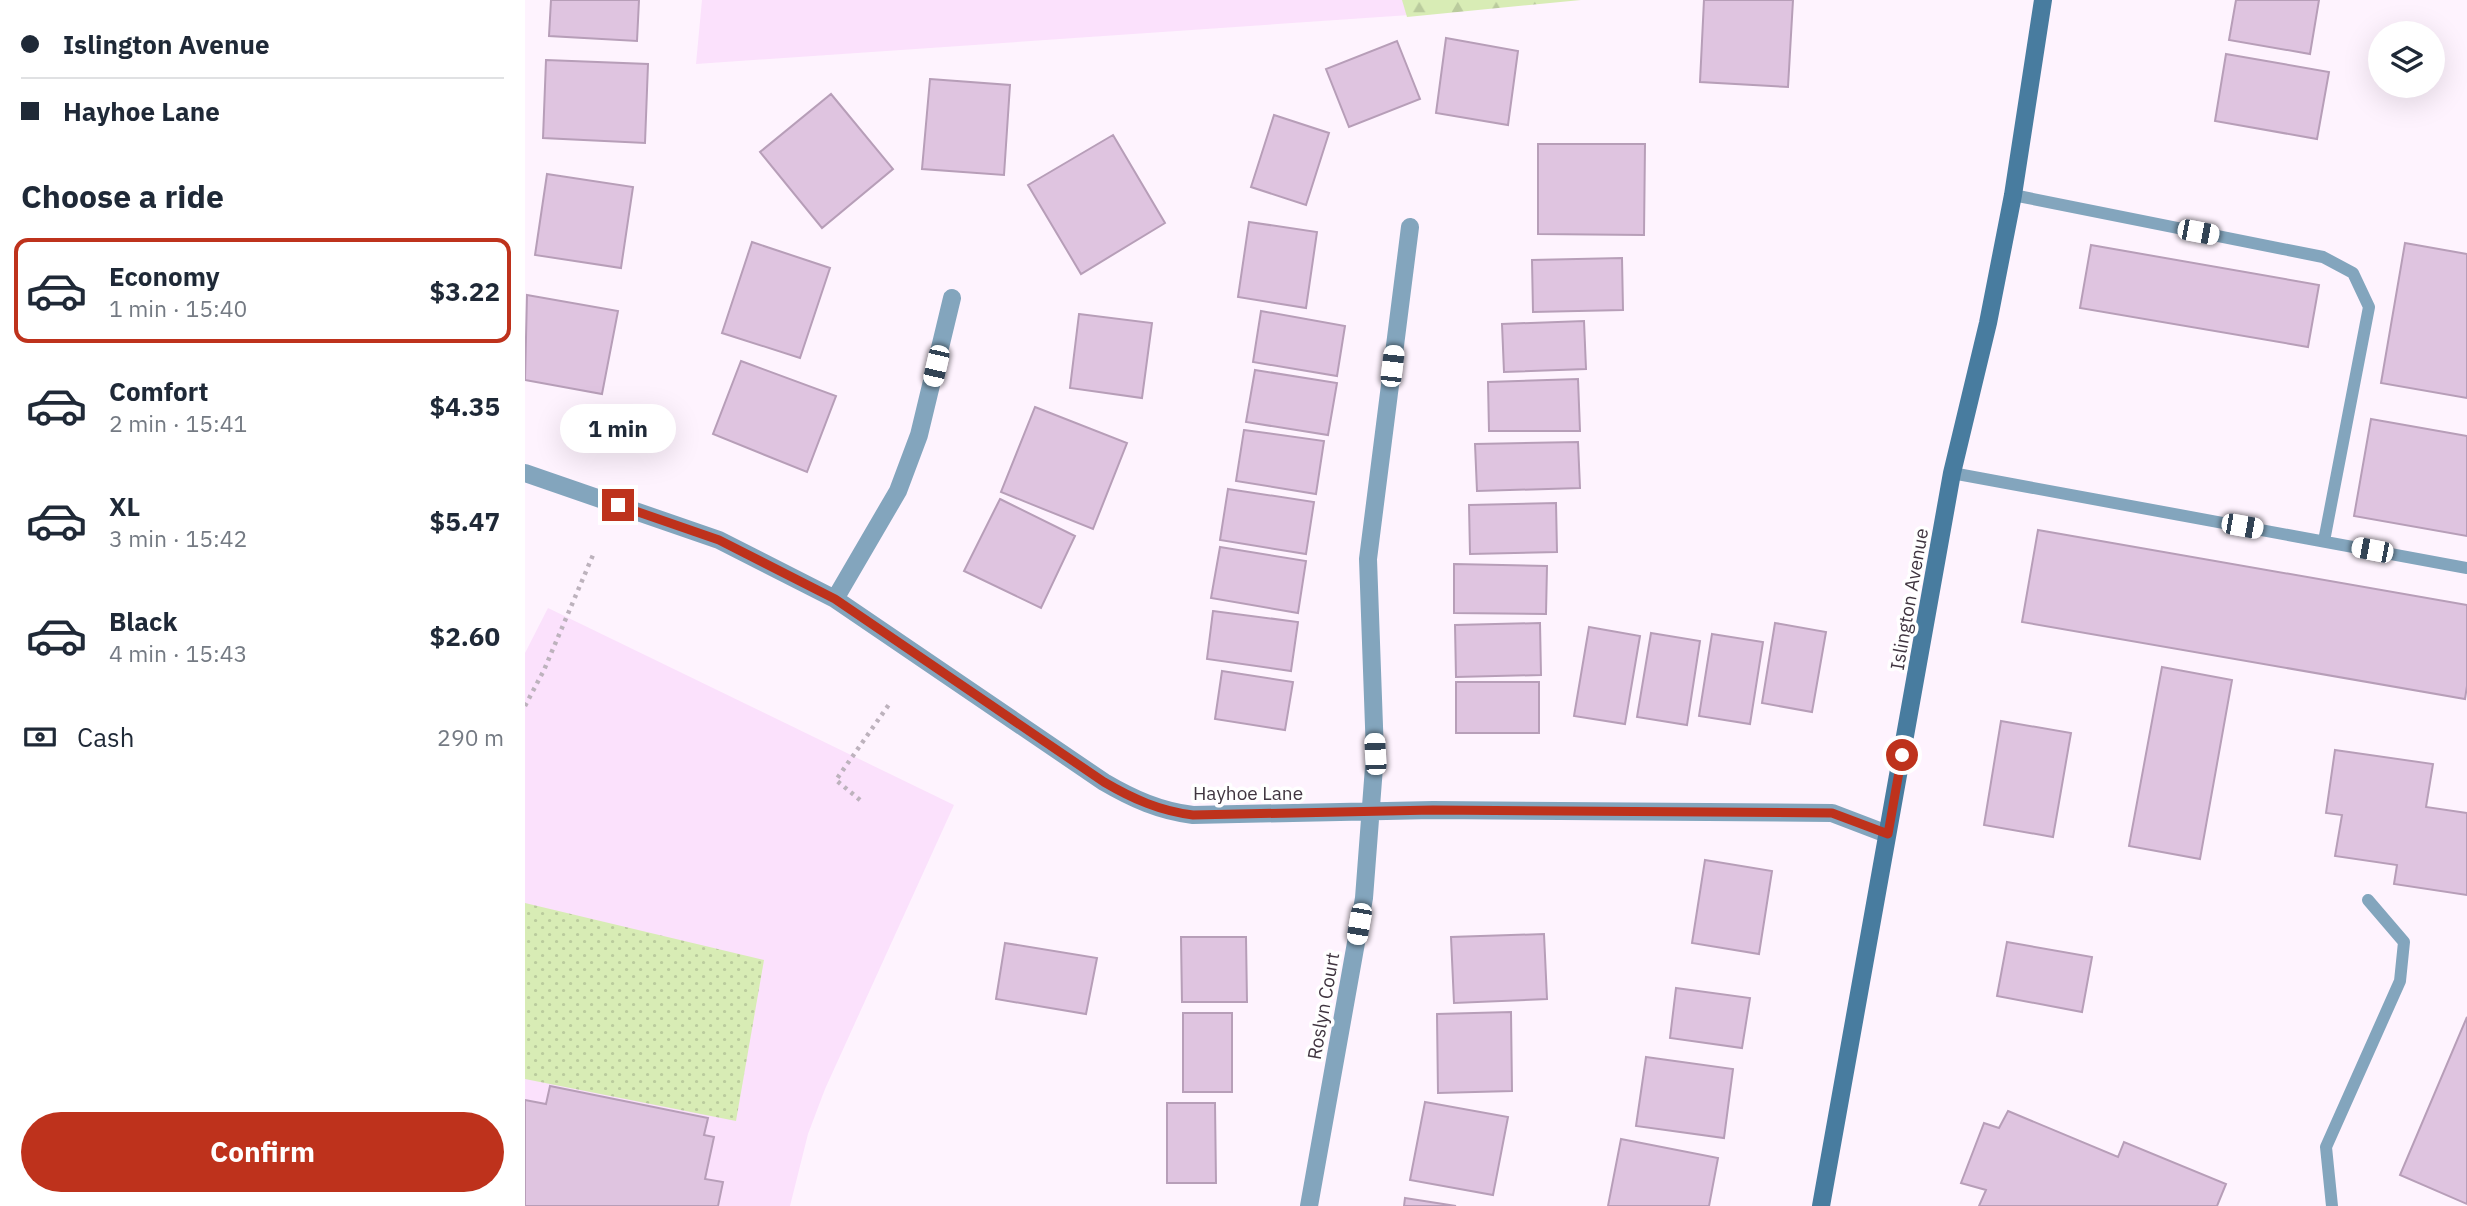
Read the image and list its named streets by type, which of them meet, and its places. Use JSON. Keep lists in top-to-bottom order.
{
  "streets": {
    "main road": ["Islington Avenue"],
    "street": ["Hayhoe Lane", "Roslyn Court"]
  },
  "crossings": [
    ["Islington Avenue", "Hayhoe Lane"],
    ["Hayhoe Lane", "Roslyn Court"]
  ],
  "page": {
    "banner": ["Islington Avenue", "Hayhoe Lane"],
    "heading": "Choose a ride",
    "list": [
      {
        "name": "Economy",
        "note": "1 min · 15:40",
        "value": "$3.22"
      },
      {
        "name": "Comfort",
        "note": "2 min · 15:41",
        "value": "$4.35"
      },
      {
        "name": "XL",
        "note": "3 min · 15:42",
        "value": "$5.47"
      },
      {
        "name": "Black",
        "note": "4 min · 15:43",
        "value": "$2.60"
      }
    ],
    "bubble": "1 min",
    "pay": ["Cash", "290 m"],
    "buttons": "Confirm"
  }
}
